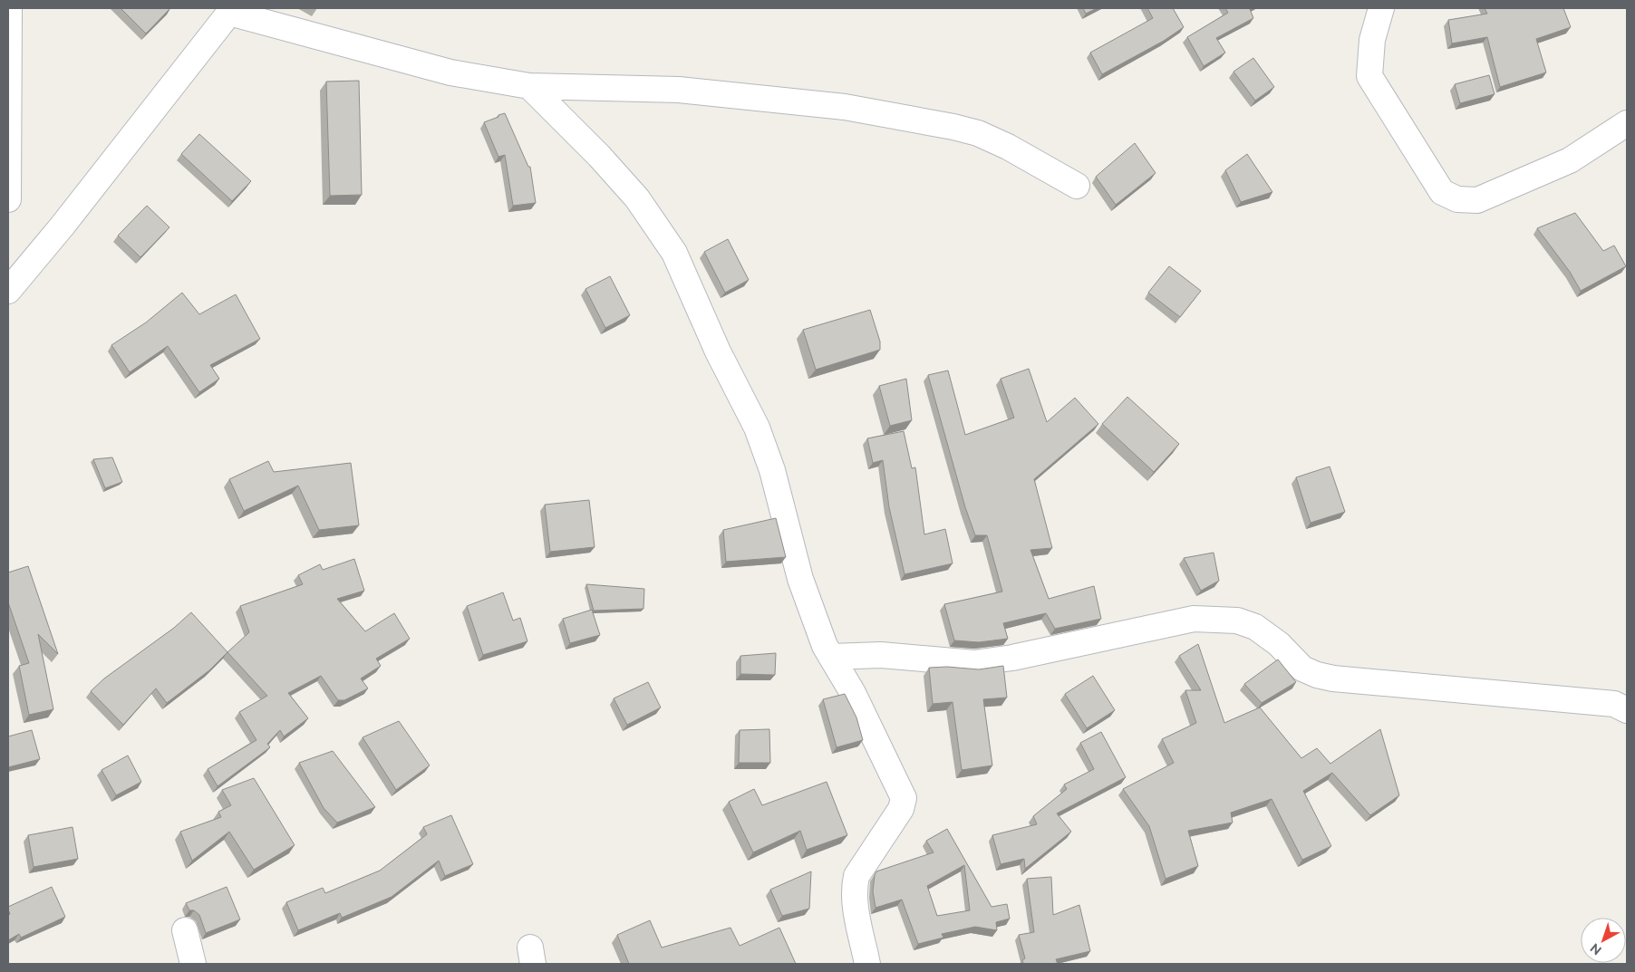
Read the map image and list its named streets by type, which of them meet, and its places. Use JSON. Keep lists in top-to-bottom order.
{
  "north": "bottom left"
}
